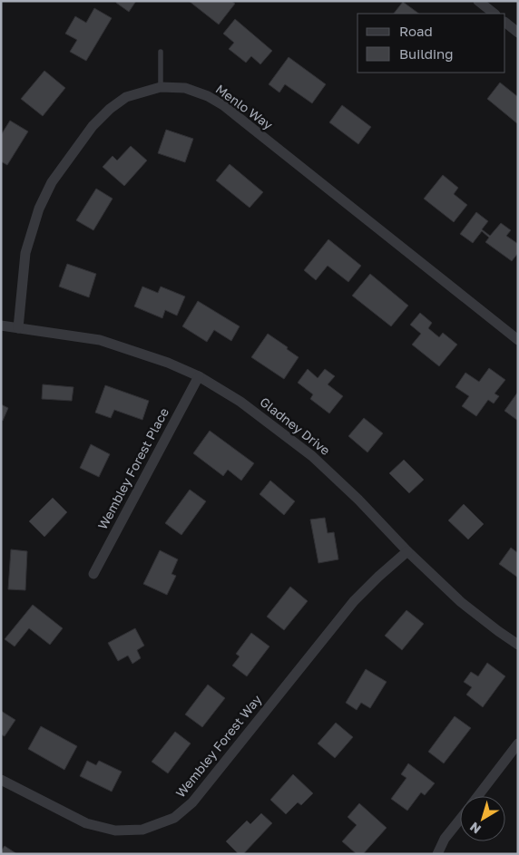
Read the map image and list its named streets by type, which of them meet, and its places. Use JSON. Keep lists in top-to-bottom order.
{
  "streets": {
    "street": [
      "Menlo Way",
      "Gladney Drive",
      "Wembley Forest Place",
      "Wembley Forest Way"
    ]
  },
  "crossings": [
    ["Menlo Way", "Gladney Drive"],
    ["Gladney Drive", "Wembley Forest Place"],
    ["Gladney Drive", "Wembley Forest Way"]
  ],
  "legend": ["Road", "Building"],
  "north": "bottom left"
}
